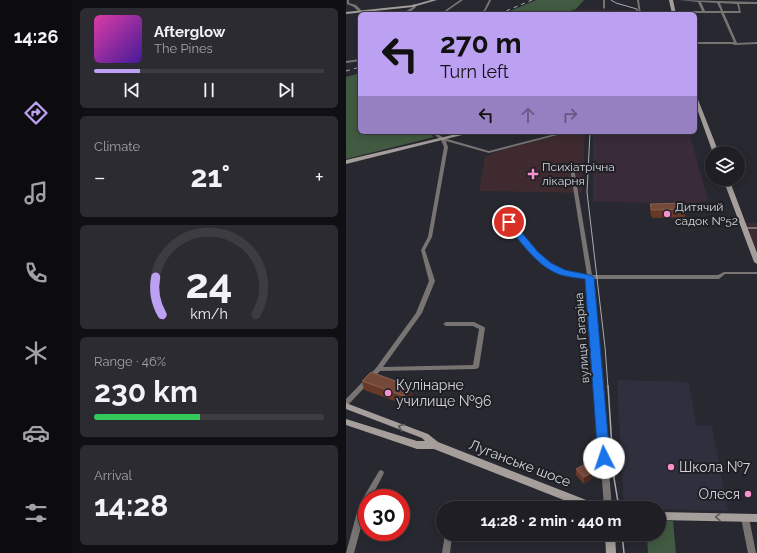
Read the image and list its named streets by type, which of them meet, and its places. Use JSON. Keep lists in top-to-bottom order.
{
  "streets": {
    "main road": ["Луганське шосе"],
    "street": ["вулиця Гагаріна"]
  },
  "places": {
    "health": ["Психіатрічна лікарня"],
    "other": [
      "Дитячий садок №52",
      "Кулінарне училище №96",
      "Школа №7",
      "Олеся"
    ]
  },
  "page": {
    "tabs": "14:26",
    "turn": ["270 m", "Turn left"],
    "song": ["Afterglow", "The Pines"],
    "tile": [
      "Climate",
      ["Range · 46%", "230 km"],
      ["Arrival", "14:28"]
    ],
    "heat": ["−", "21°", "+"],
    "limit": "30",
    "trip": "14:28 · 2 min · 440 m",
    "gauge": ["24", "km/h"]
  }
}
